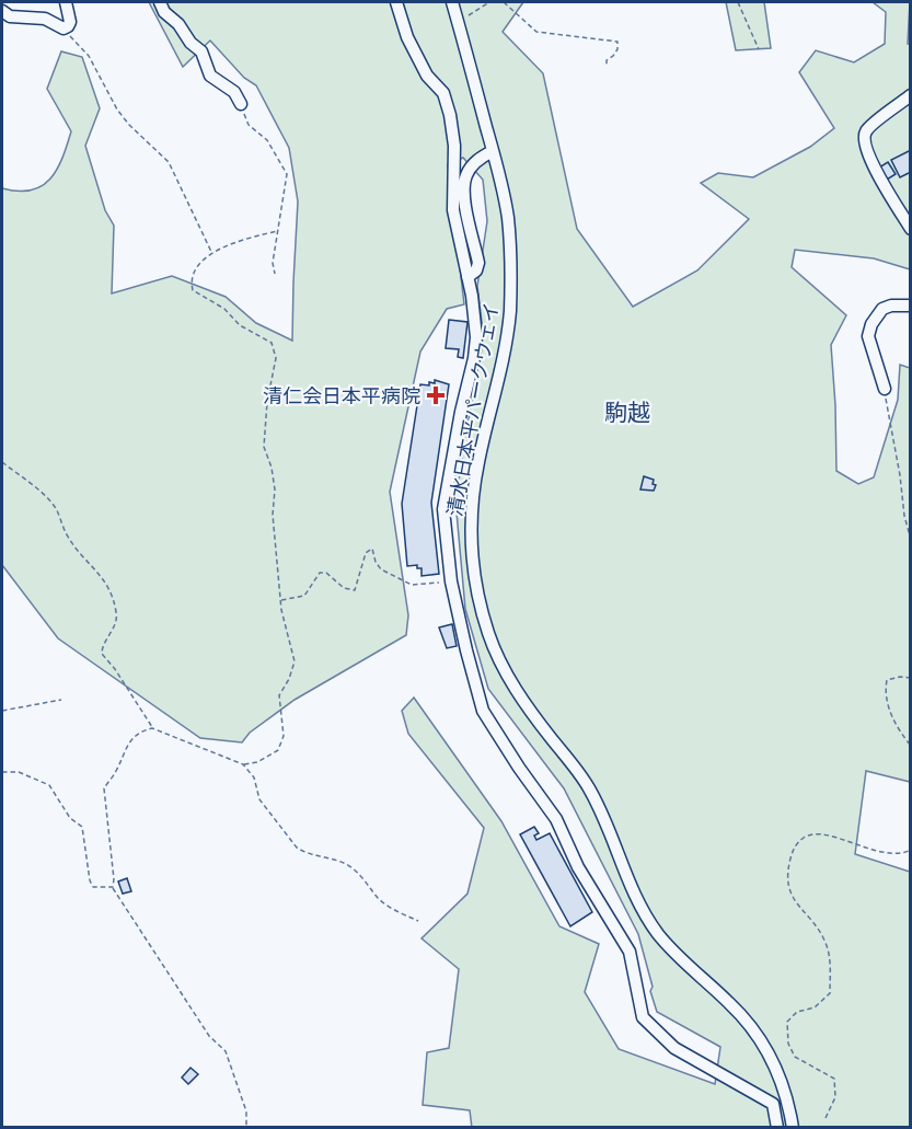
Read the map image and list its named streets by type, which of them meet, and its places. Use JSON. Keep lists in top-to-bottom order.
{
  "streets": {
    "street": ["清水日本平パークウェイ"]
  },
  "districts": ["駒越"],
  "places": {
    "health": ["清仁会日本平病院"]
  }
}
